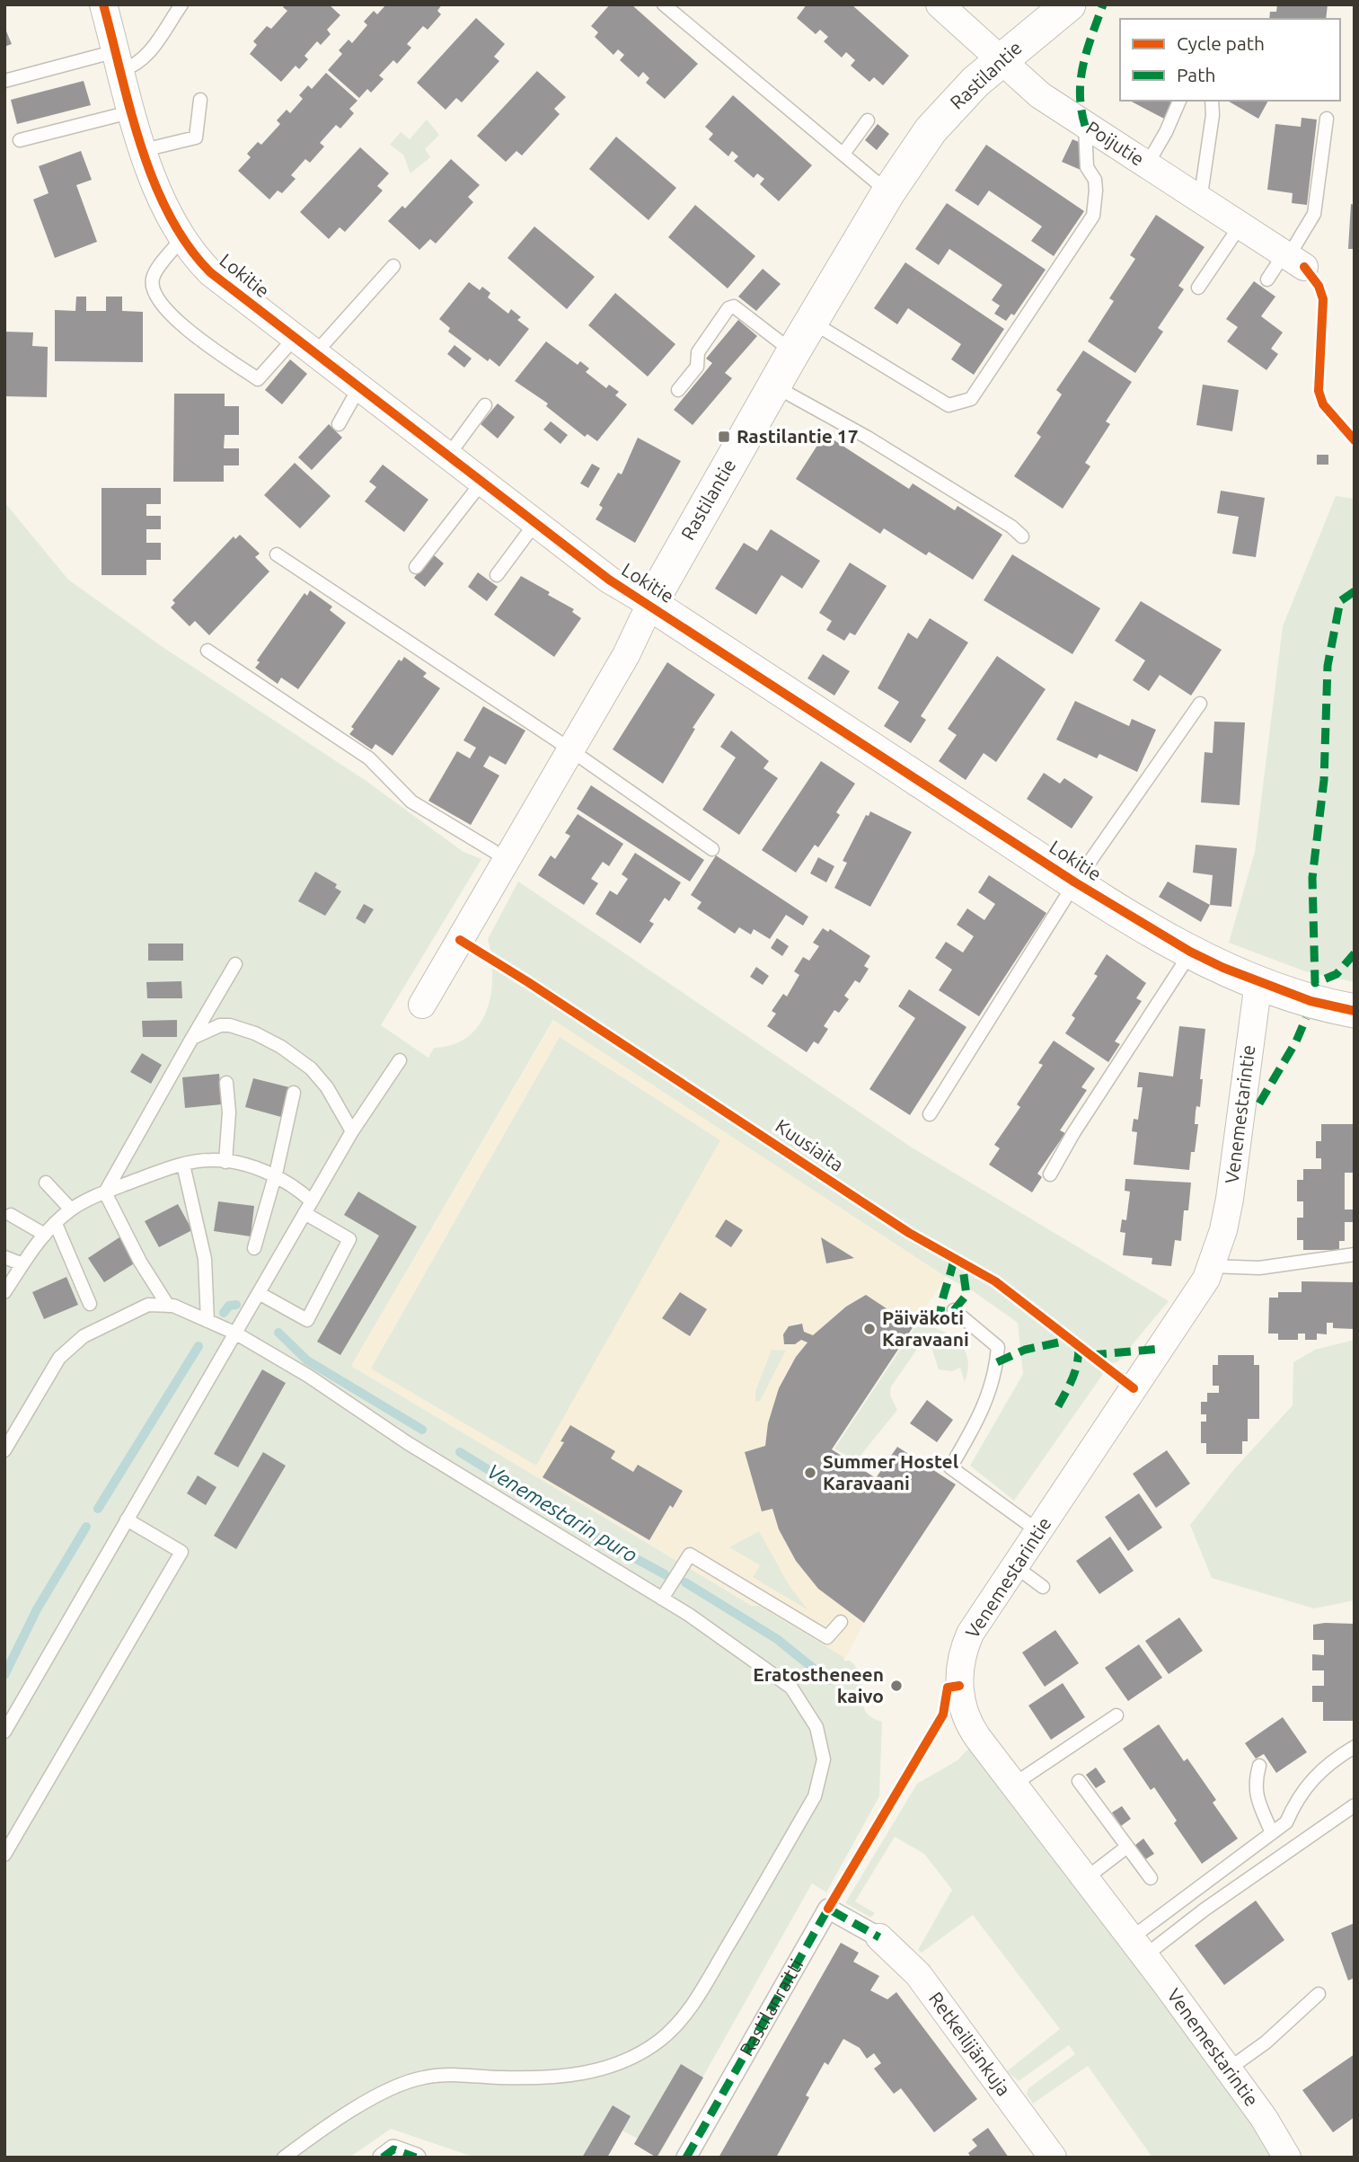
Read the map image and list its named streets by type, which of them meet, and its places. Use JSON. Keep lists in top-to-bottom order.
{
  "streets": {
    "street": [
      "Rastilantie",
      "Poijutie",
      "Lokitie",
      "Venemestarintie",
      "Rastilanraitti",
      "Retkeilijänkuja"
    ],
    "cycle path": ["Kuusiaita"]
  },
  "crossings": [
    ["Rastilantie", "Poijutie"],
    ["Rastilantie", "Lokitie"],
    ["Lokitie", "Venemestarintie"],
    ["Rastilanraitti", "Retkeilijänkuja"]
  ],
  "water": ["Venemestarin puro"],
  "places": {
    "transit": ["Rastilantie 17"],
    "other": ["Päiväkoti Karavaani", "Summer Hostel Karavaani", "Eratostheneen kaivo"]
  },
  "legend": ["Cycle path", "Path"]
}
